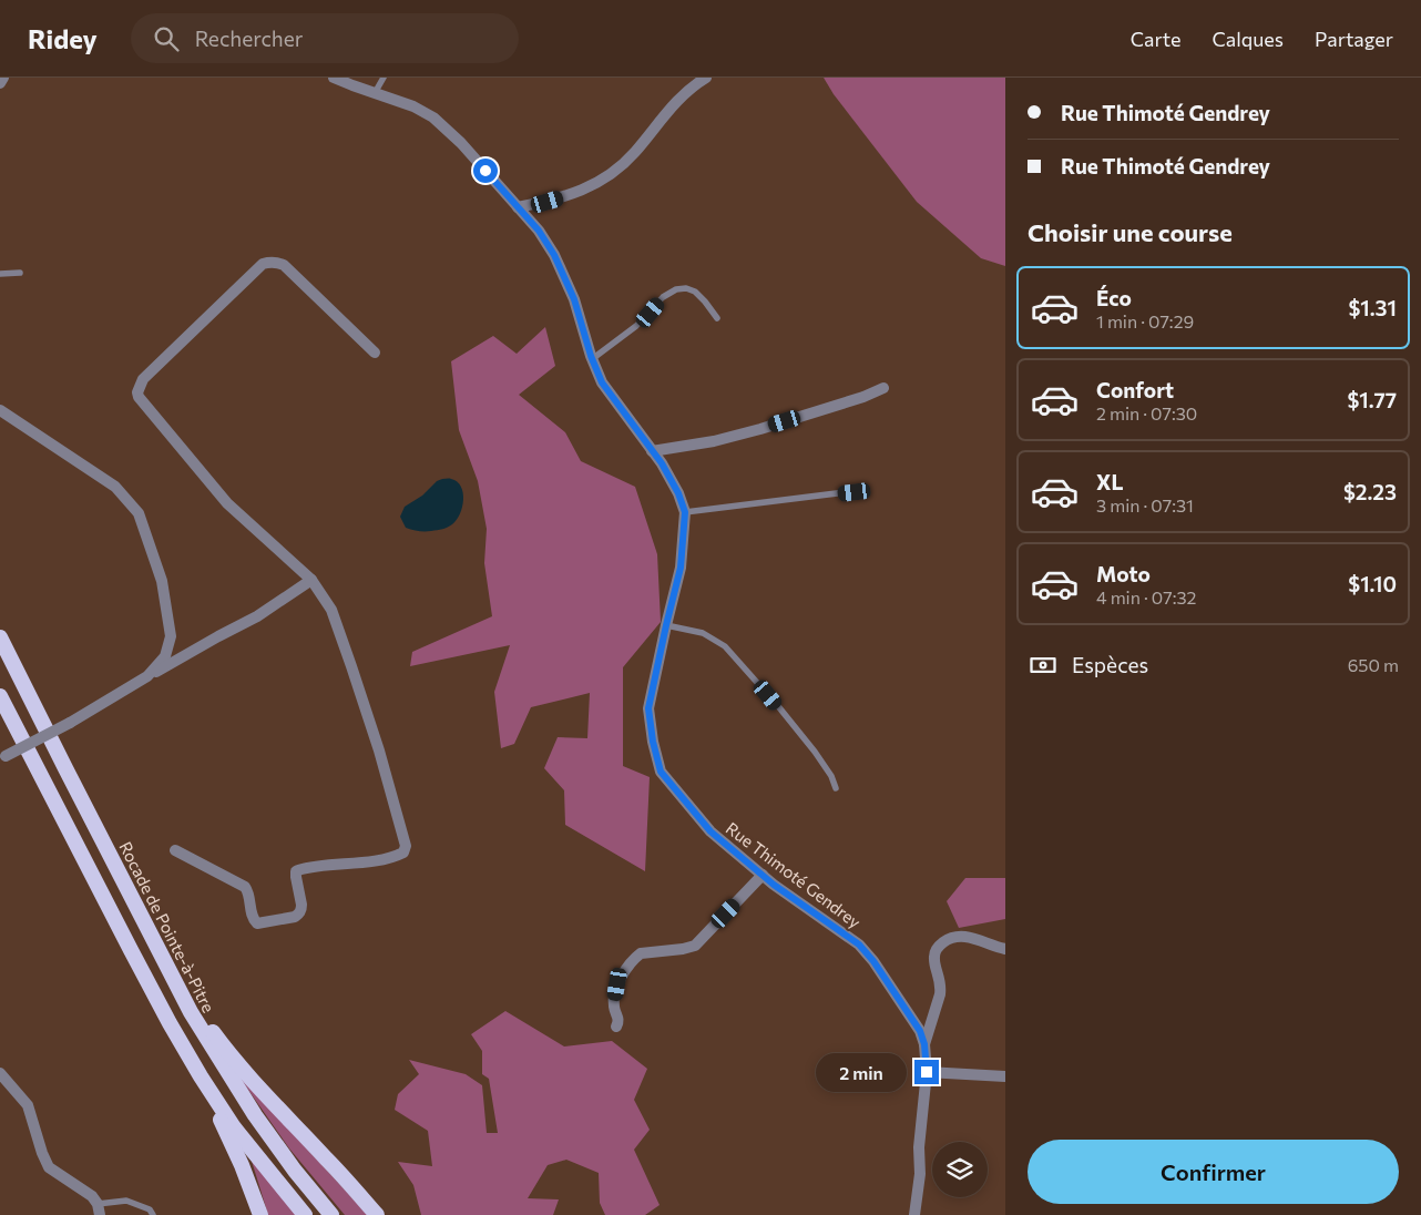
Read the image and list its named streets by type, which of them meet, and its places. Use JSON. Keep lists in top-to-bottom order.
{
  "streets": {
    "highway": ["Rocade de Pointe-à-Pitre"],
    "street": ["Rue Thimoté Gendrey"]
  },
  "page": {
    "header": "Ridey",
    "search": "Rechercher",
    "nav": ["Carte", "Calques", "Partager"],
    "banner": ["Rue Thimoté Gendrey", "Rue Thimoté Gendrey"],
    "heading": "Choisir une course",
    "list": [
      {
        "name": "Éco",
        "note": "1 min · 07:29",
        "value": "$1.31"
      },
      {
        "name": "Confort",
        "note": "2 min · 07:30",
        "value": "$1.77"
      },
      {
        "name": "XL",
        "note": "3 min · 07:31",
        "value": "$2.23"
      },
      {
        "name": "Moto",
        "note": "4 min · 07:32",
        "value": "$1.10"
      }
    ],
    "pay": ["Espèces", "650 m"],
    "bubble": "2 min",
    "buttons": "Confirmer"
  }
}
